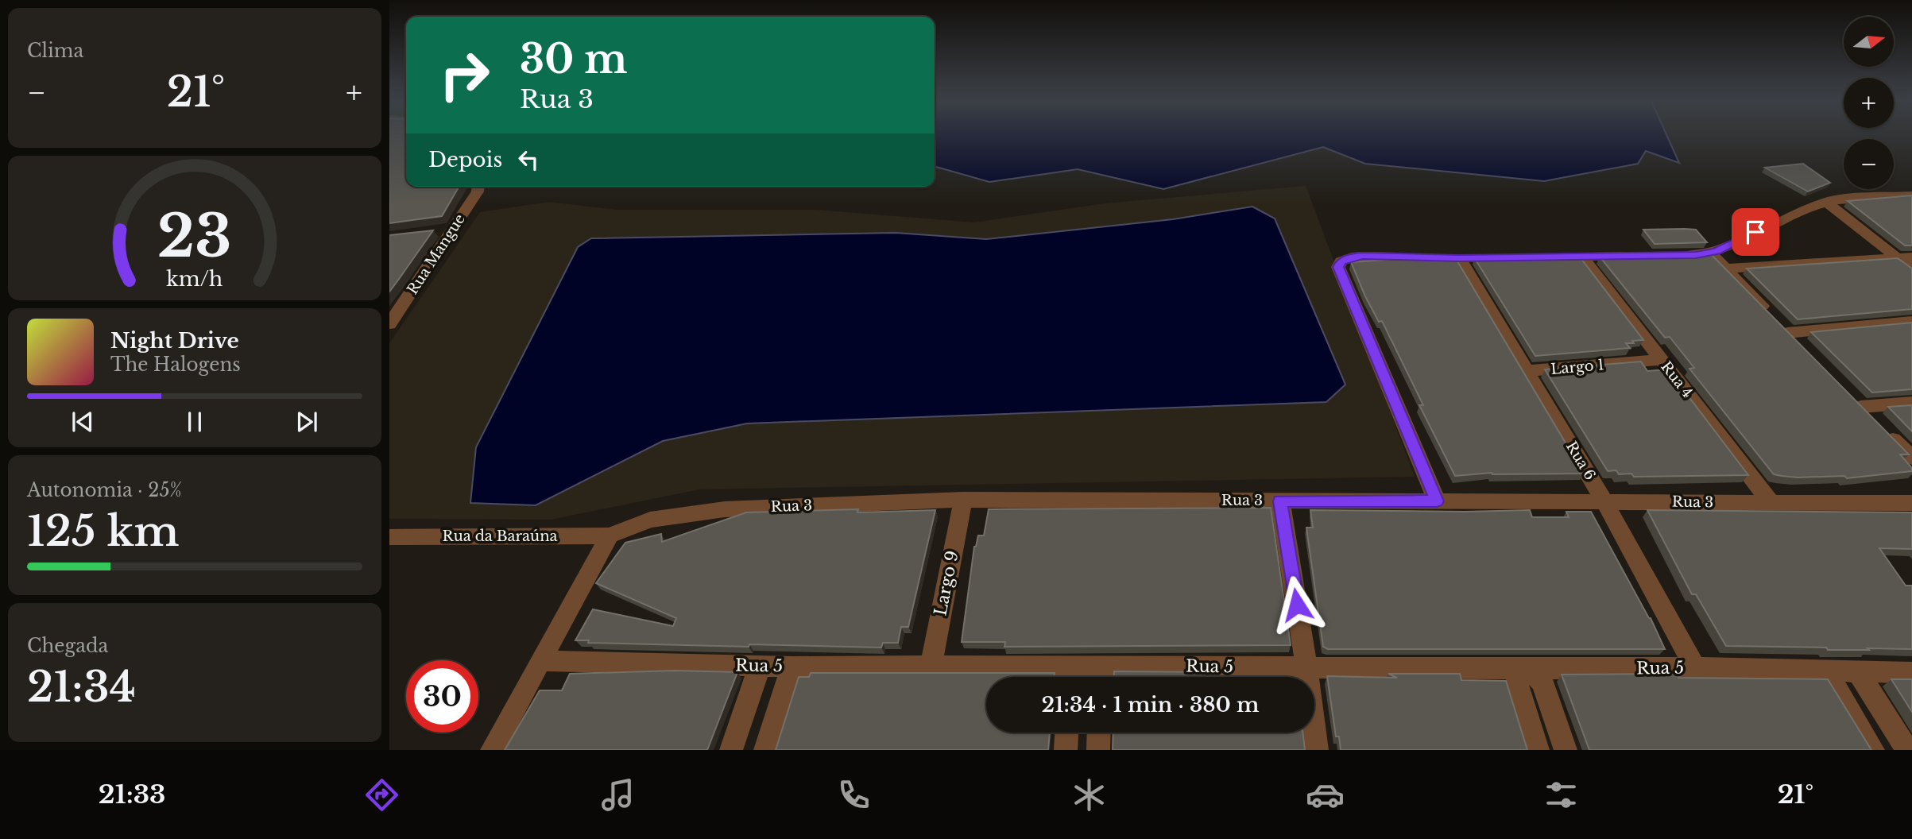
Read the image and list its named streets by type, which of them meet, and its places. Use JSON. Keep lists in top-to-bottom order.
{
  "streets": {
    "street": [
      "Rua Mangue",
      "Largo 1",
      "Rua 4",
      "Rua 6",
      "Rua 3",
      "Rua da Baraúna",
      "Largo 9",
      "Rua 5"
    ]
  },
  "crossings": [
    ["Largo 1", "Rua 4"],
    ["Largo 1", "Rua 6"],
    ["Rua 4", "Rua 3"],
    ["Rua 6", "Rua 3"],
    ["Rua 6", "Rua 5"],
    ["Rua 3", "Rua da Baraúna"],
    ["Rua 3", "Largo 9"],
    ["Largo 9", "Rua 5"]
  ],
  "north": "right",
  "page": {
    "tile": [
      "Clima",
      ["Autonomia · 25%", "125 km"],
      ["Chegada", "21:34"]
    ],
    "map_buttons": ["+", "−"],
    "turn": ["30 m", "Rua 3"],
    "heat": ["−", "21°", "+"],
    "then": "Depois",
    "song": ["Night Drive", "The Halogens"],
    "limit": "30",
    "trip": "21:34 · 1 min · 380 m",
    "tabs": ["21:33", "21°"],
    "gauge": ["23", "km/h"]
  }
}
